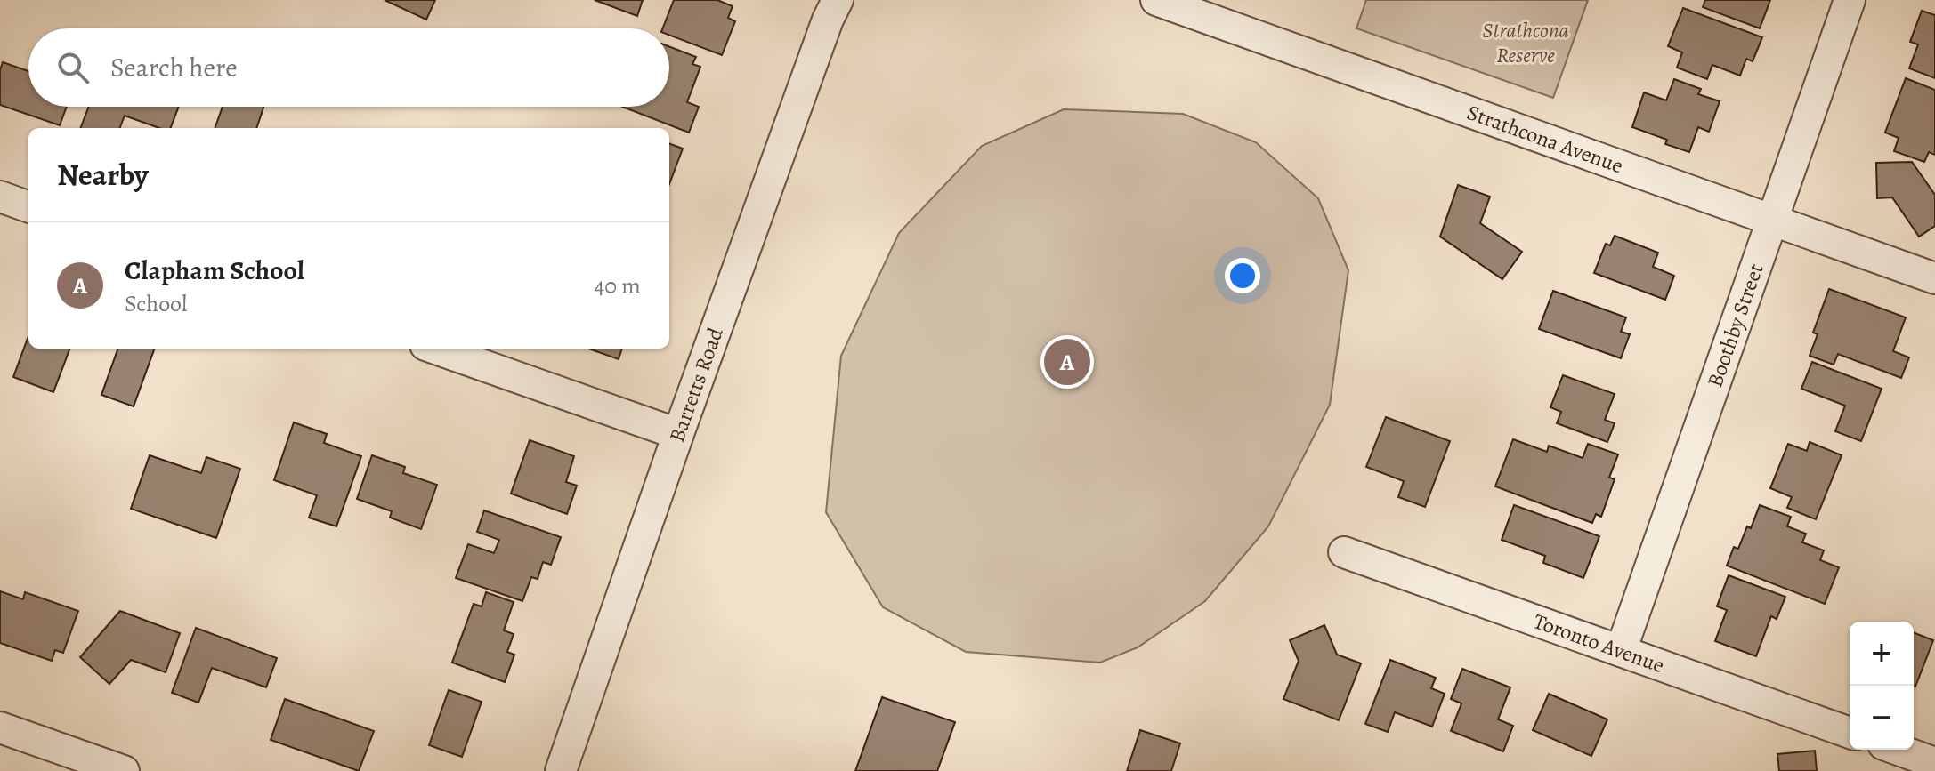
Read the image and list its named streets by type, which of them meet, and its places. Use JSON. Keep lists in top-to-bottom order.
{
  "streets": {
    "street": [
      "Strathcona Avenue",
      "Boothby Street",
      "Barretts Road",
      "Toronto Avenue"
    ]
  },
  "crossings": [
    ["Strathcona Avenue", "Boothby Street"],
    ["Boothby Street", "Toronto Avenue"]
  ],
  "parks": ["Strathcona Reserve"],
  "page": {
    "search": "Search here",
    "heading": "Nearby",
    "list": [
      {
        "mark": "A",
        "name": "Clapham School",
        "note": "School",
        "value": "40 m"
      }
    ],
    "pins": "A",
    "map_buttons": ["+", "−"]
  }
}
